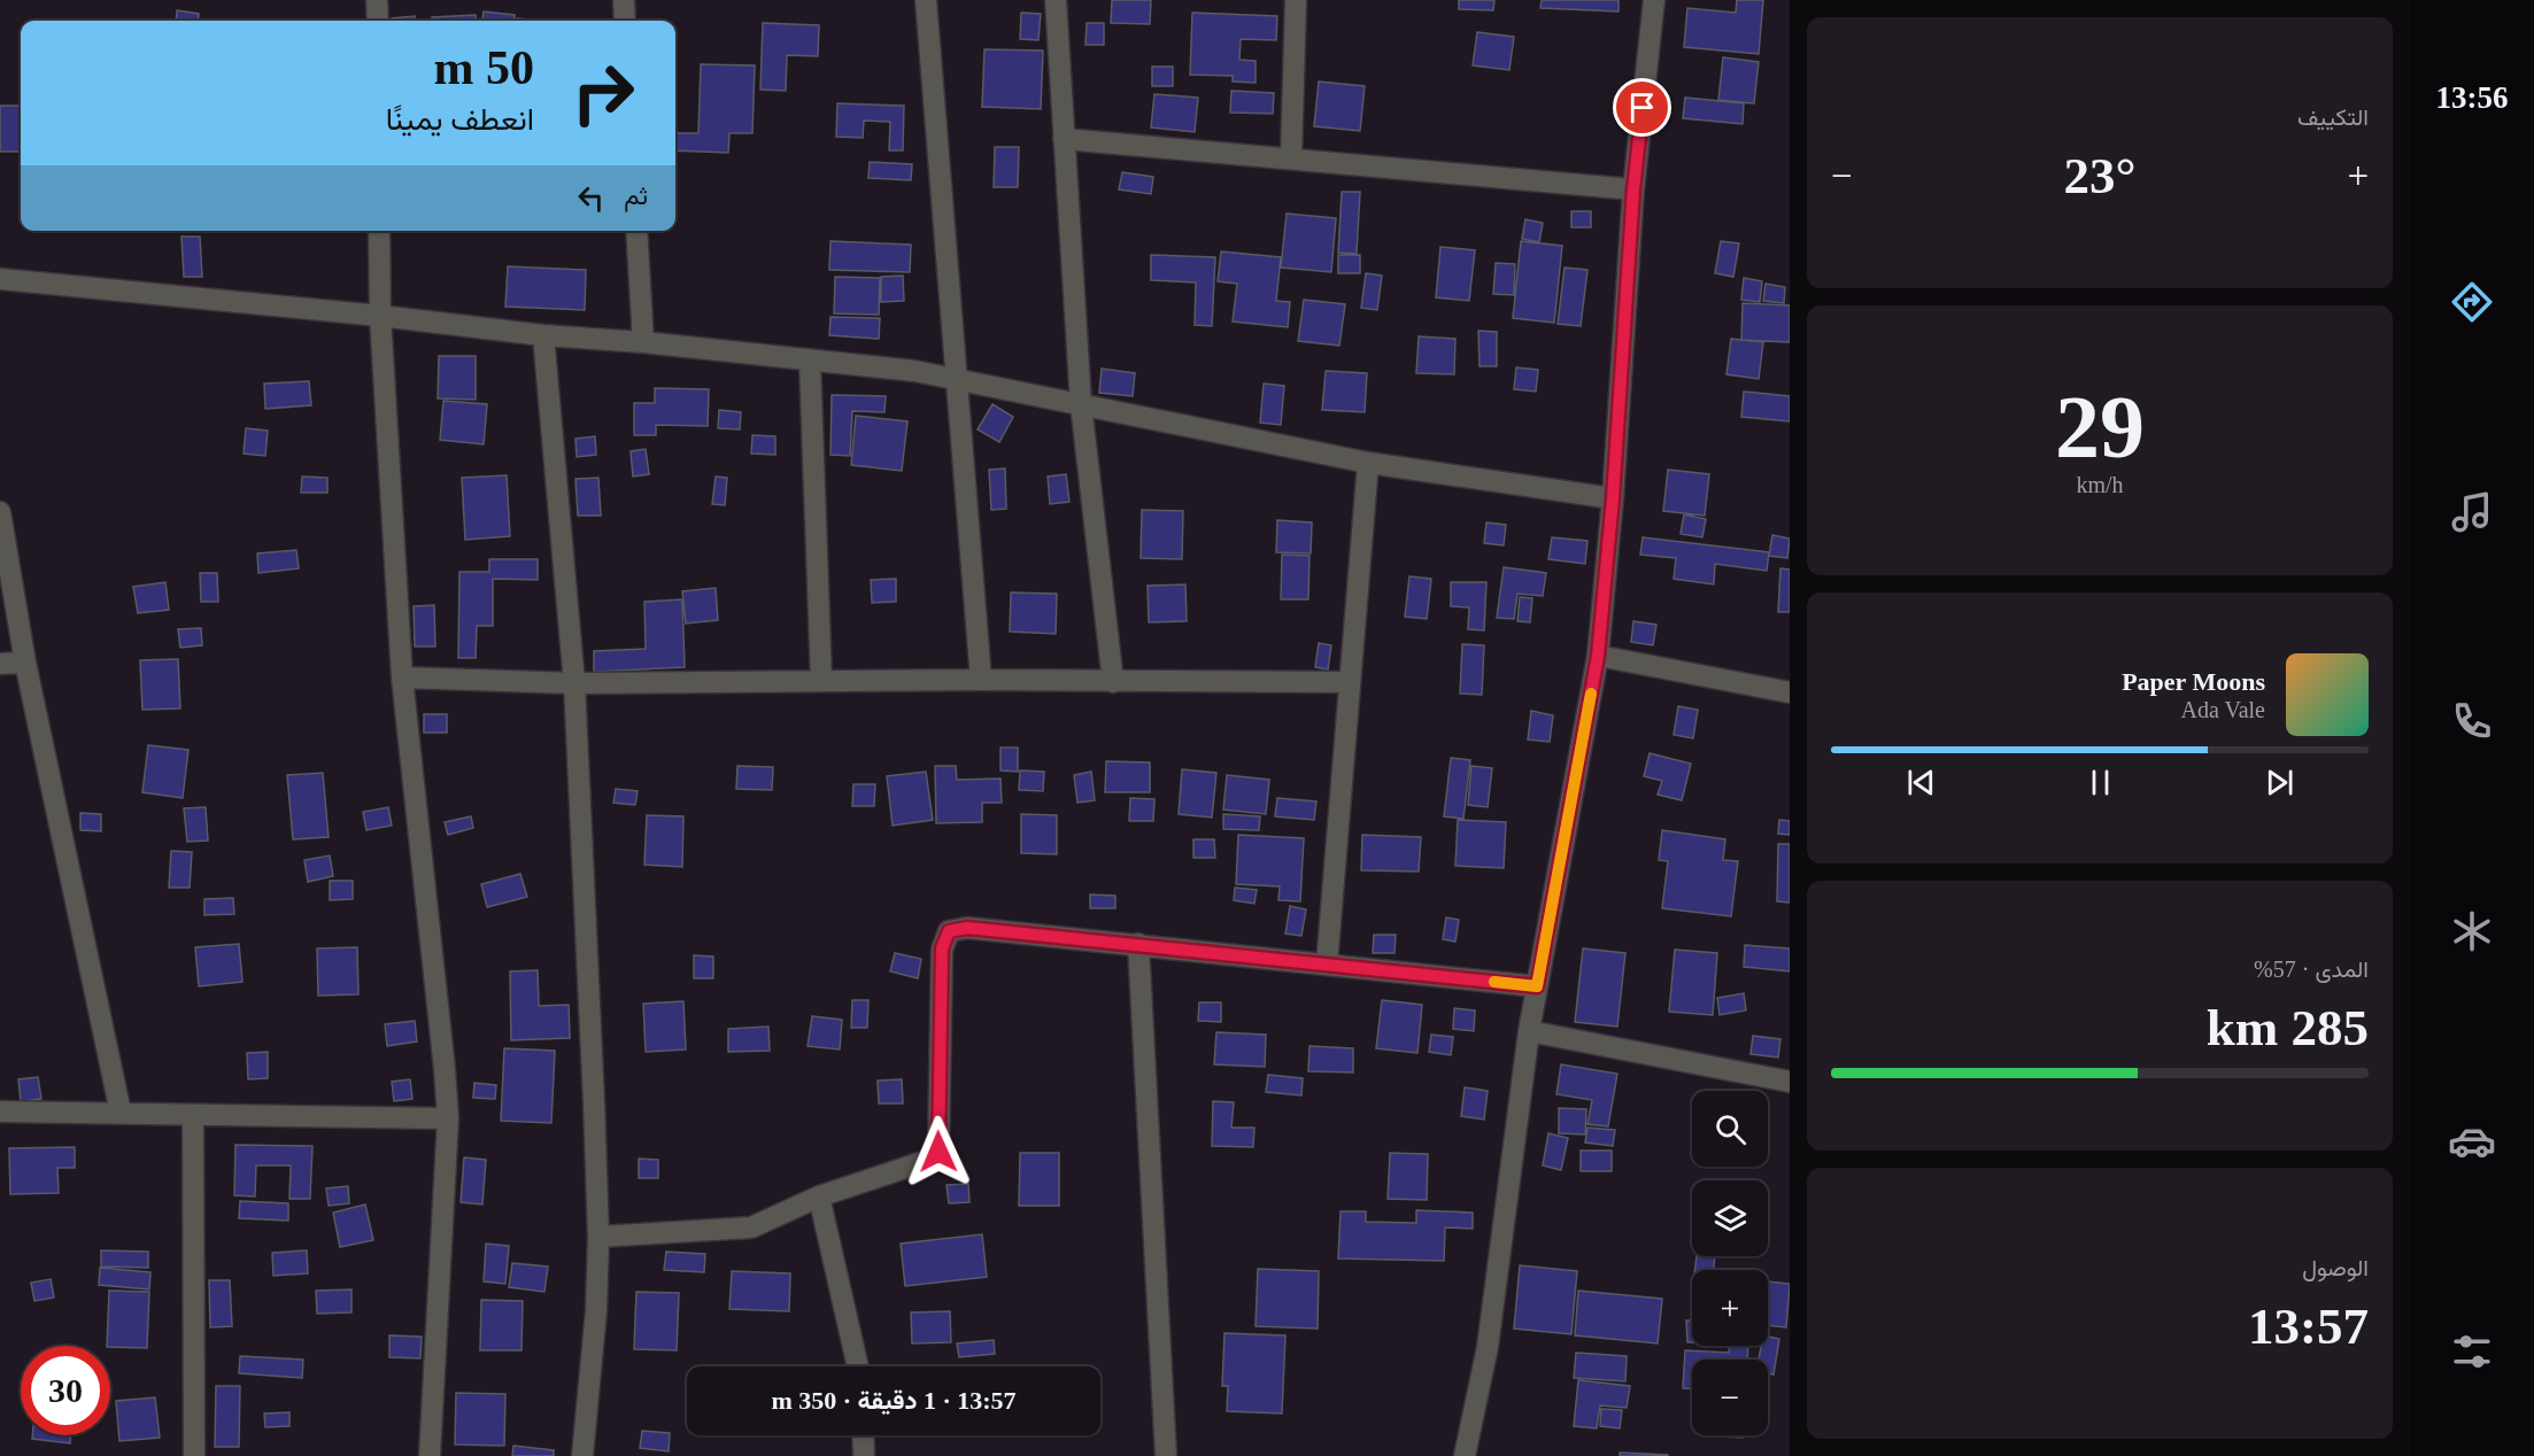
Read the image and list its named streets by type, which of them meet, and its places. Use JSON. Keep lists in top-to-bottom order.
{
  "page": {
    "tabs": "13:56",
    "tile": [
      "التكييف",
      ["29", "km/h"],
      ["المدى · 57%", "285 km"],
      ["الوصول", "13:57"]
    ],
    "turn": ["50 m", "انعطف يمينًا"],
    "heat": ["−", "23°", "+"],
    "then": "ثم",
    "song": ["Paper Moons", "Ada Vale"],
    "map_buttons": ["+", "−"],
    "limit": "30",
    "trip": "13:57 · 1 دقيقة · 350 m"
  }
}
